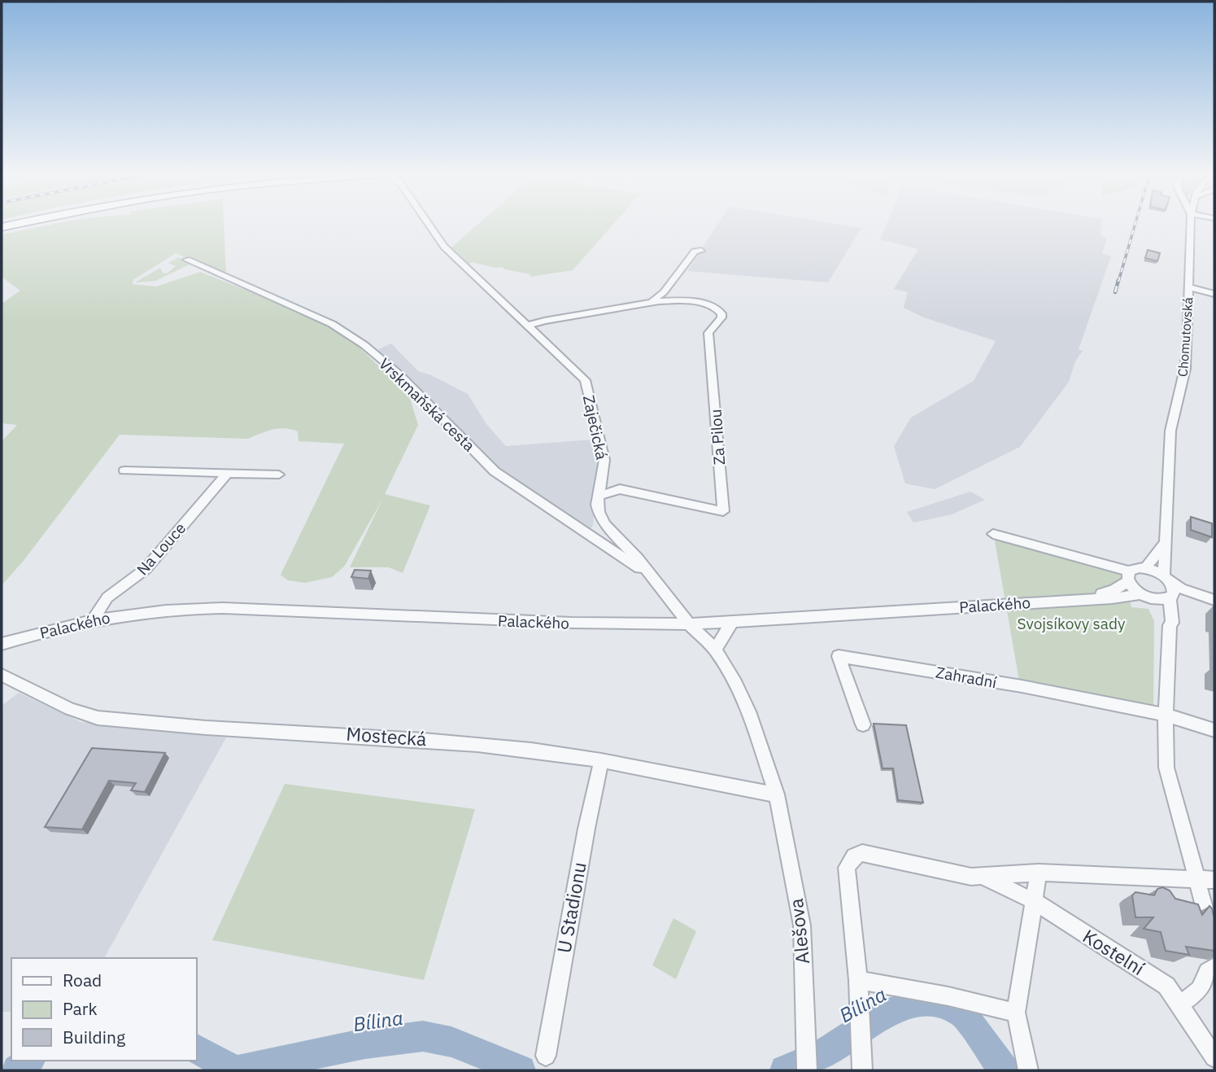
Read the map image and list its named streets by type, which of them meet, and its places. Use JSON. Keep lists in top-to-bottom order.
{
  "streets": {
    "street": [
      "Chomutovská",
      "Vrskmaňská cesta",
      "Zaječická",
      "Za Pilou",
      "Na Louce",
      "Palackého",
      "Zahradní",
      "Mostecká",
      "U Stadionu",
      "Alešova",
      "Kostelní"
    ]
  },
  "crossings": [
    ["Chomutovská", "Zahradní"],
    ["Chomutovská", "Kostelní"],
    ["Vrskmaňská cesta", "Zaječická"],
    ["Zaječická", "Za Pilou"],
    ["Zaječická", "Palackého"],
    ["Zaječická", "Mostecká"],
    ["Zaječická", "Alešova"],
    ["Na Louce", "Palackého"],
    ["Mostecká", "U Stadionu"],
    ["Mostecká", "Alešova"]
  ],
  "water": ["Bílina"],
  "parks": ["Svojsíkovy sady"],
  "legend": ["Road", "Park", "Building"]
}
